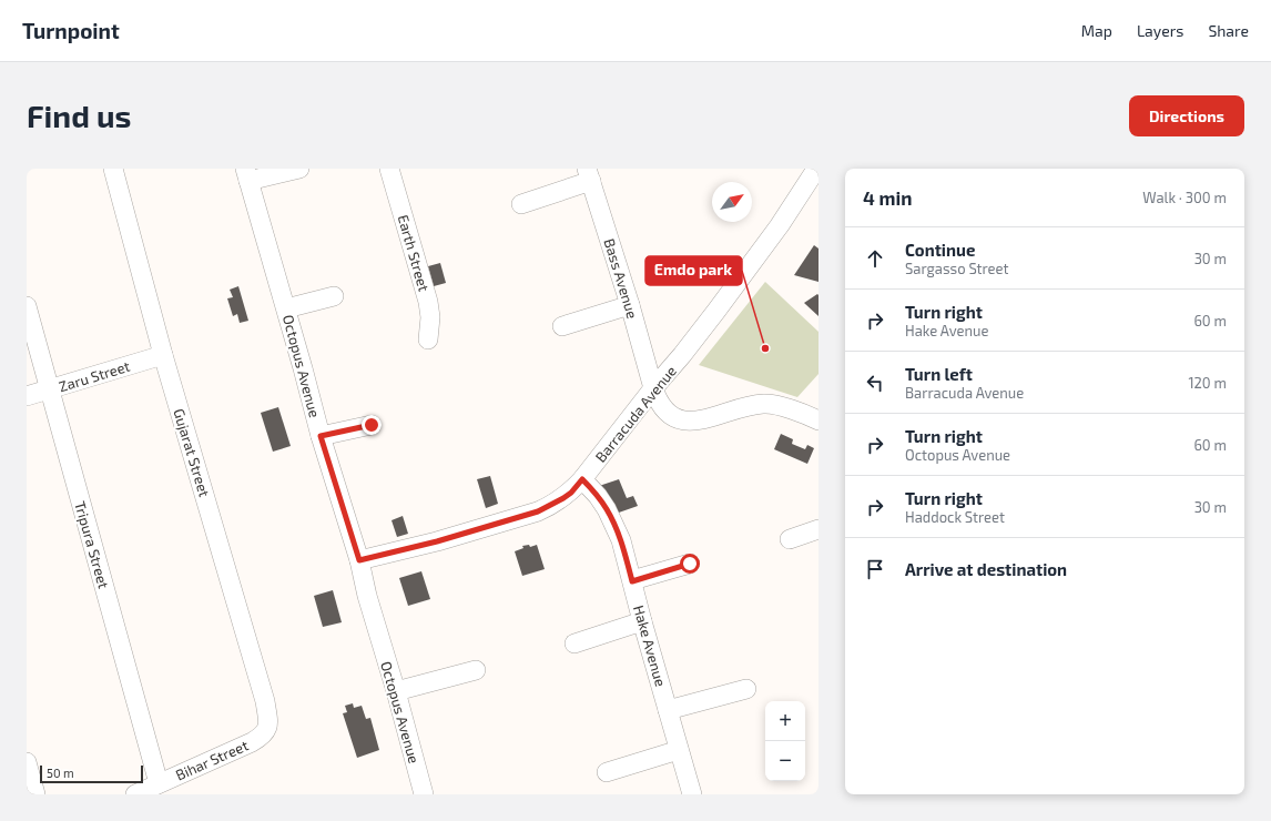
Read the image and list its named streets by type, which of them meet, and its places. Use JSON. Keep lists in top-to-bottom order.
{
  "streets": {
    "street": [
      "Earth Street",
      "Bass Avenue",
      "Octopus Avenue",
      "Zaru Street",
      "Barracuda Avenue",
      "Gujarat Street",
      "Tripura Street",
      "Hake Avenue",
      "Bihar Street"
    ]
  },
  "crossings": [
    ["Bass Avenue", "Barracuda Avenue"],
    ["Octopus Avenue", "Barracuda Avenue"],
    ["Zaru Street", "Gujarat Street"],
    ["Zaru Street", "Tripura Street"],
    ["Barracuda Avenue", "Hake Avenue"],
    ["Gujarat Street", "Bihar Street"],
    ["Tripura Street", "Bihar Street"]
  ],
  "places": ["Emdo park"],
  "scale_bar": "50 m",
  "north": "top right",
  "page": {
    "header": "Turnpoint",
    "nav": ["Map", "Layers", "Share"],
    "buttons": "Directions",
    "title": "Find us",
    "heading": ["4 min", "Walk · 300 m"],
    "list": [
      ["Continue", "Sargasso Street", "30 m"],
      ["Turn right", "Hake Avenue", "60 m"],
      ["Turn left", "Barracuda Avenue", "120 m"],
      ["Turn right", "Octopus Avenue", "60 m"],
      ["Turn right", "Haddock Street", "30 m"],
      "Arrive at destination"
    ],
    "map_buttons": ["+", "−"],
    "scale": "50 m"
  }
}
